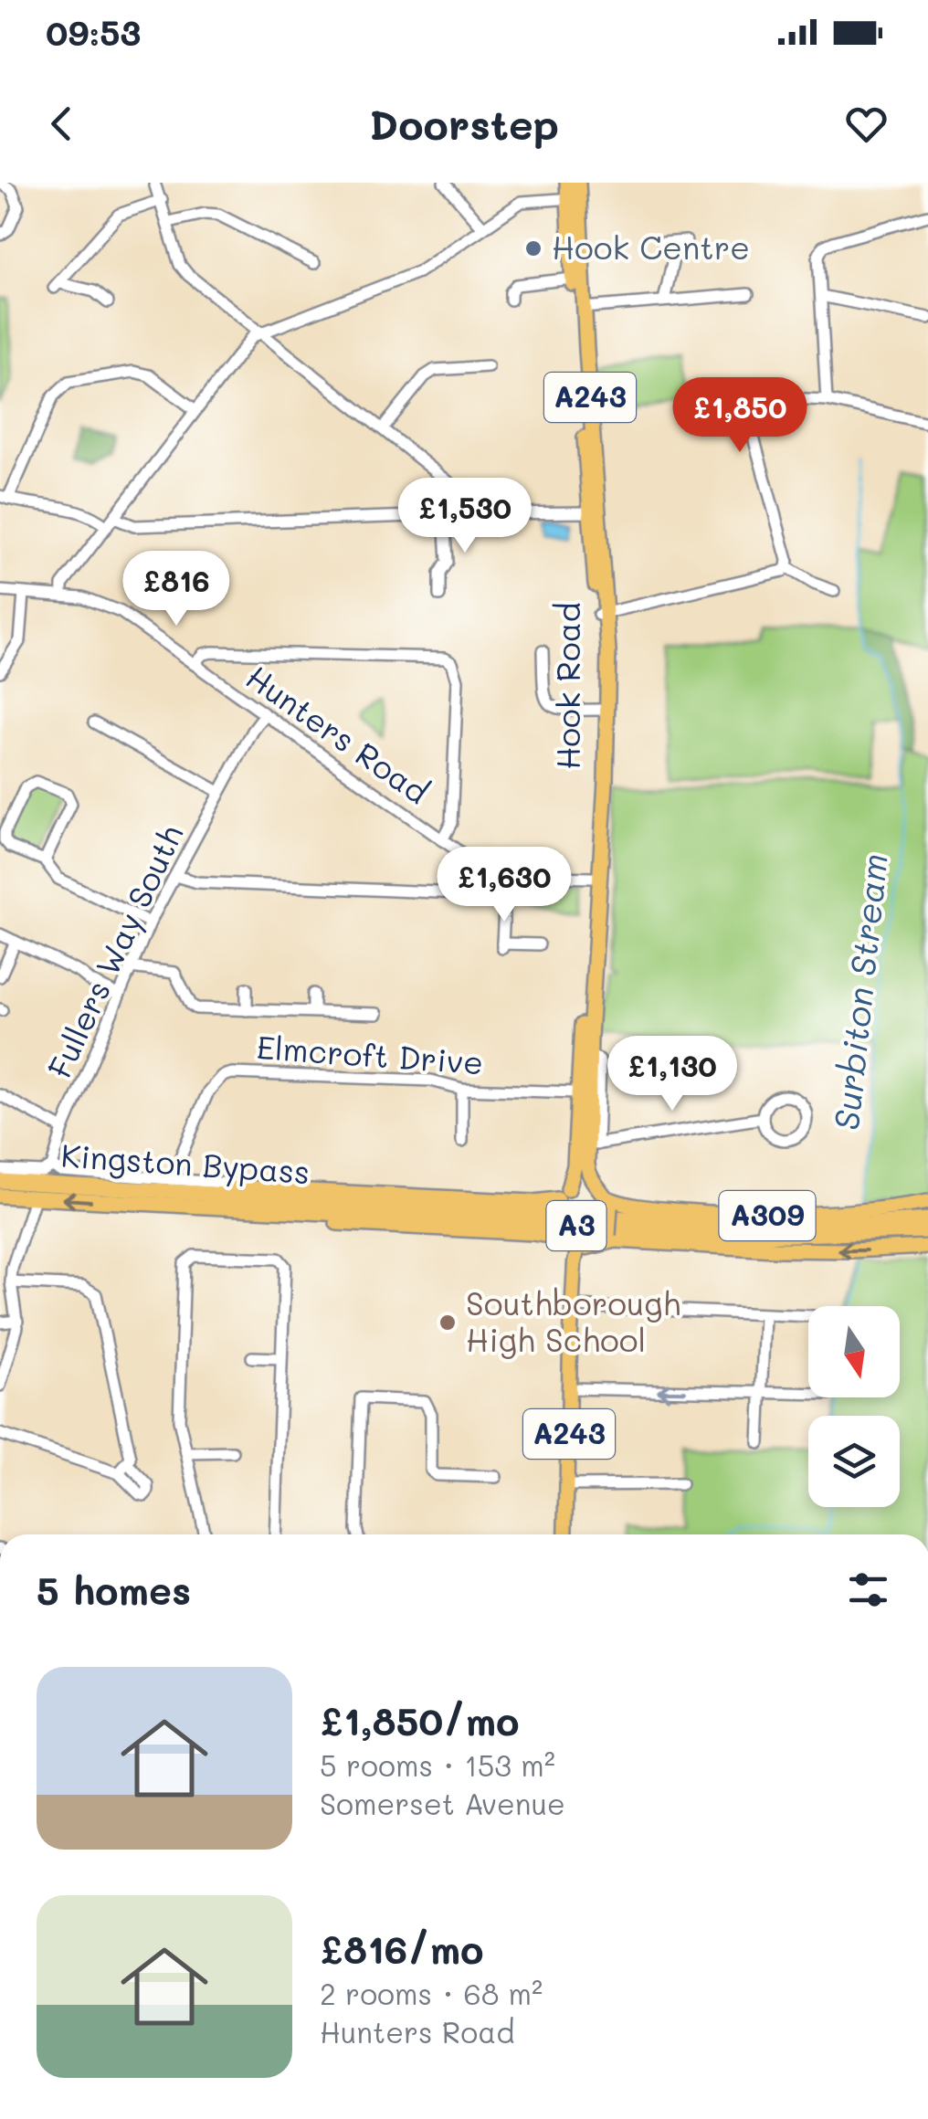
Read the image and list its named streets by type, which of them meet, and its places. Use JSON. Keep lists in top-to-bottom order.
{
  "streets": {
    "highway": [
      "A243",
      "Hook Road",
      "Kingston Bypass",
      "A309",
      "A3"
    ],
    "street": ["Hunters Road", "Fullers Way South", "Elmcroft Drive"]
  },
  "crossings": [
    ["A243", "Hook Road"],
    ["A243", "Elmcroft Drive"],
    ["A243", "A309"],
    ["Hook Road", "Elmcroft Drive"],
    ["Hook Road", "A309"],
    ["Hunters Road", "Fullers Way South"]
  ],
  "water": ["Surbiton Stream"],
  "places": ["Hook Centre", "Southborough High School"],
  "north": "bottom",
  "page": {
    "status": "09:53",
    "header": "Doorstep",
    "price": [
      "£1,850",
      "£1,530",
      "£816",
      "£1,630",
      "£1,130"
    ],
    "heading": "5 homes",
    "list": [
      {
        "name": "£1,850/mo",
        "note": "5 rooms · 153 m² · Somerset Avenue"
      },
      {
        "name": "£816/mo",
        "note": "2 rooms · 68 m² · Hunters Road"
      }
    ]
  }
}
